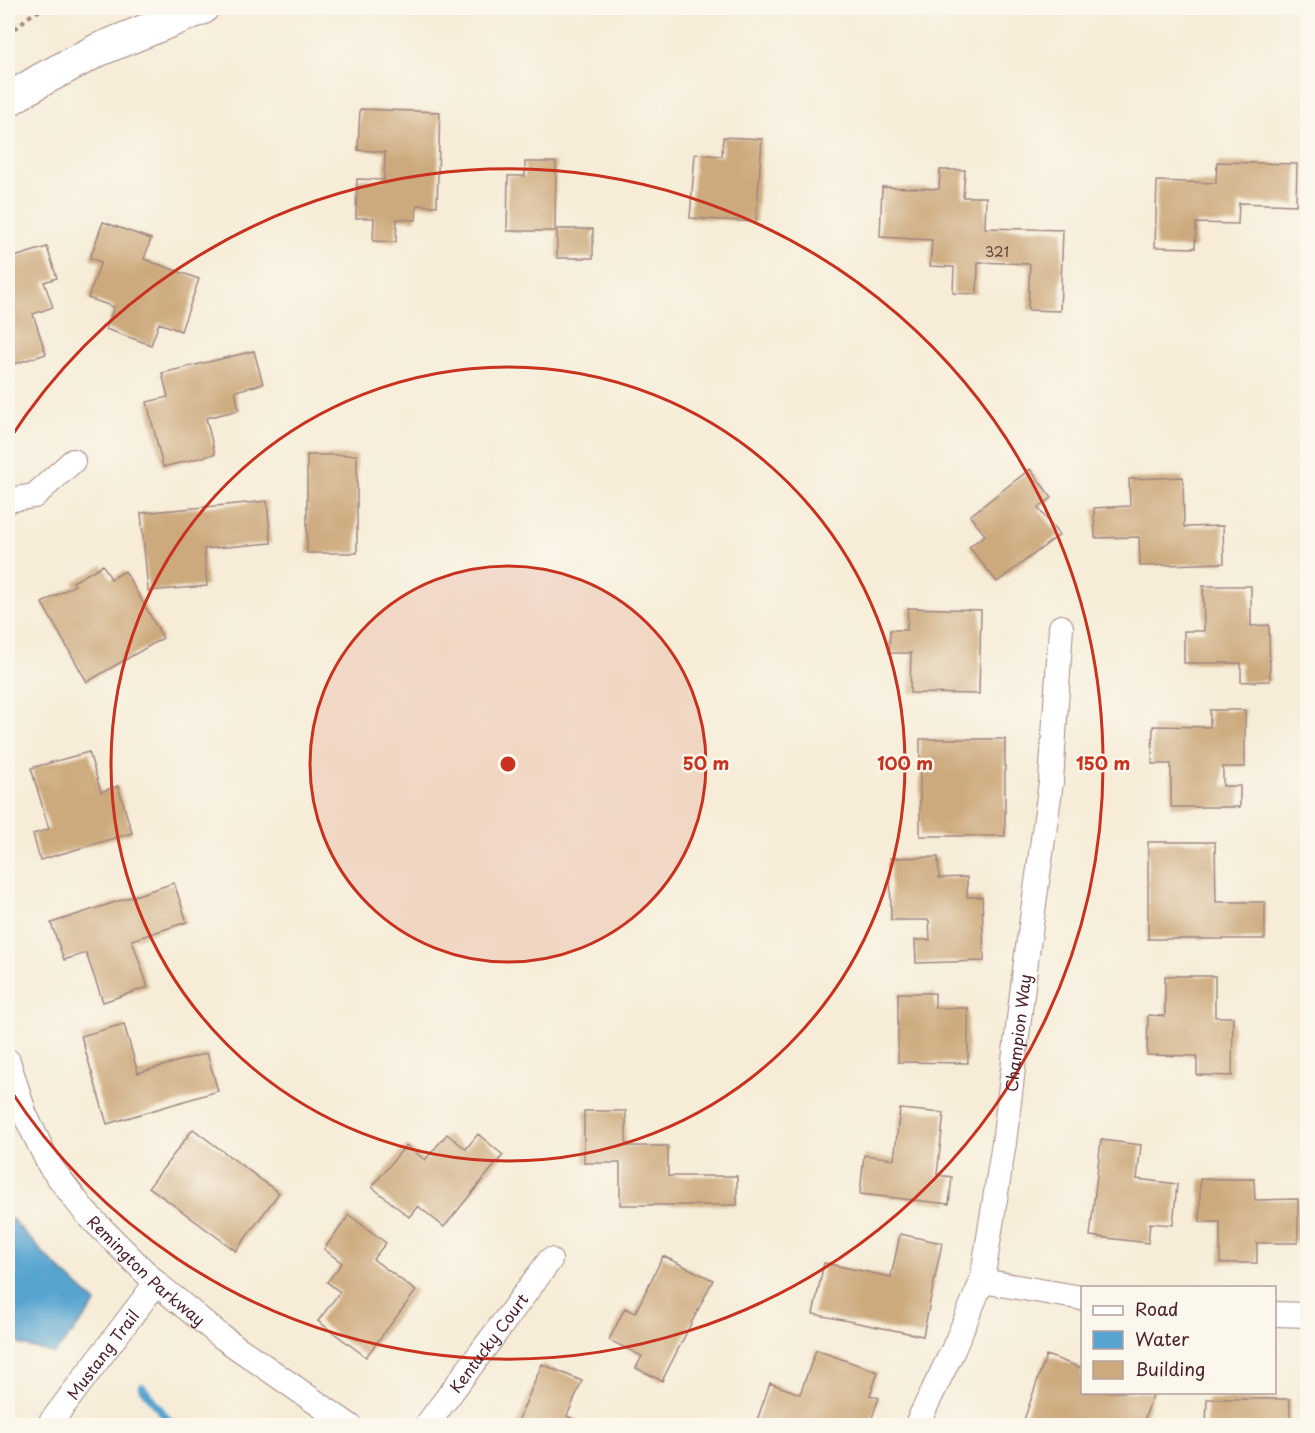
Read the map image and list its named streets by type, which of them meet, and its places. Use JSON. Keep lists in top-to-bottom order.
{
  "streets": {
    "street": [
      "Champion Way",
      "Remington Parkway",
      "Kentucky Court",
      "Mustang Trail"
    ]
  },
  "crossings": [
    ["Remington Parkway", "Mustang Trail"]
  ],
  "house_numbers": ["321"],
  "legend": ["Road", "Water", "Building"],
  "rings": ["50 m", "100 m", "150 m"]
}
